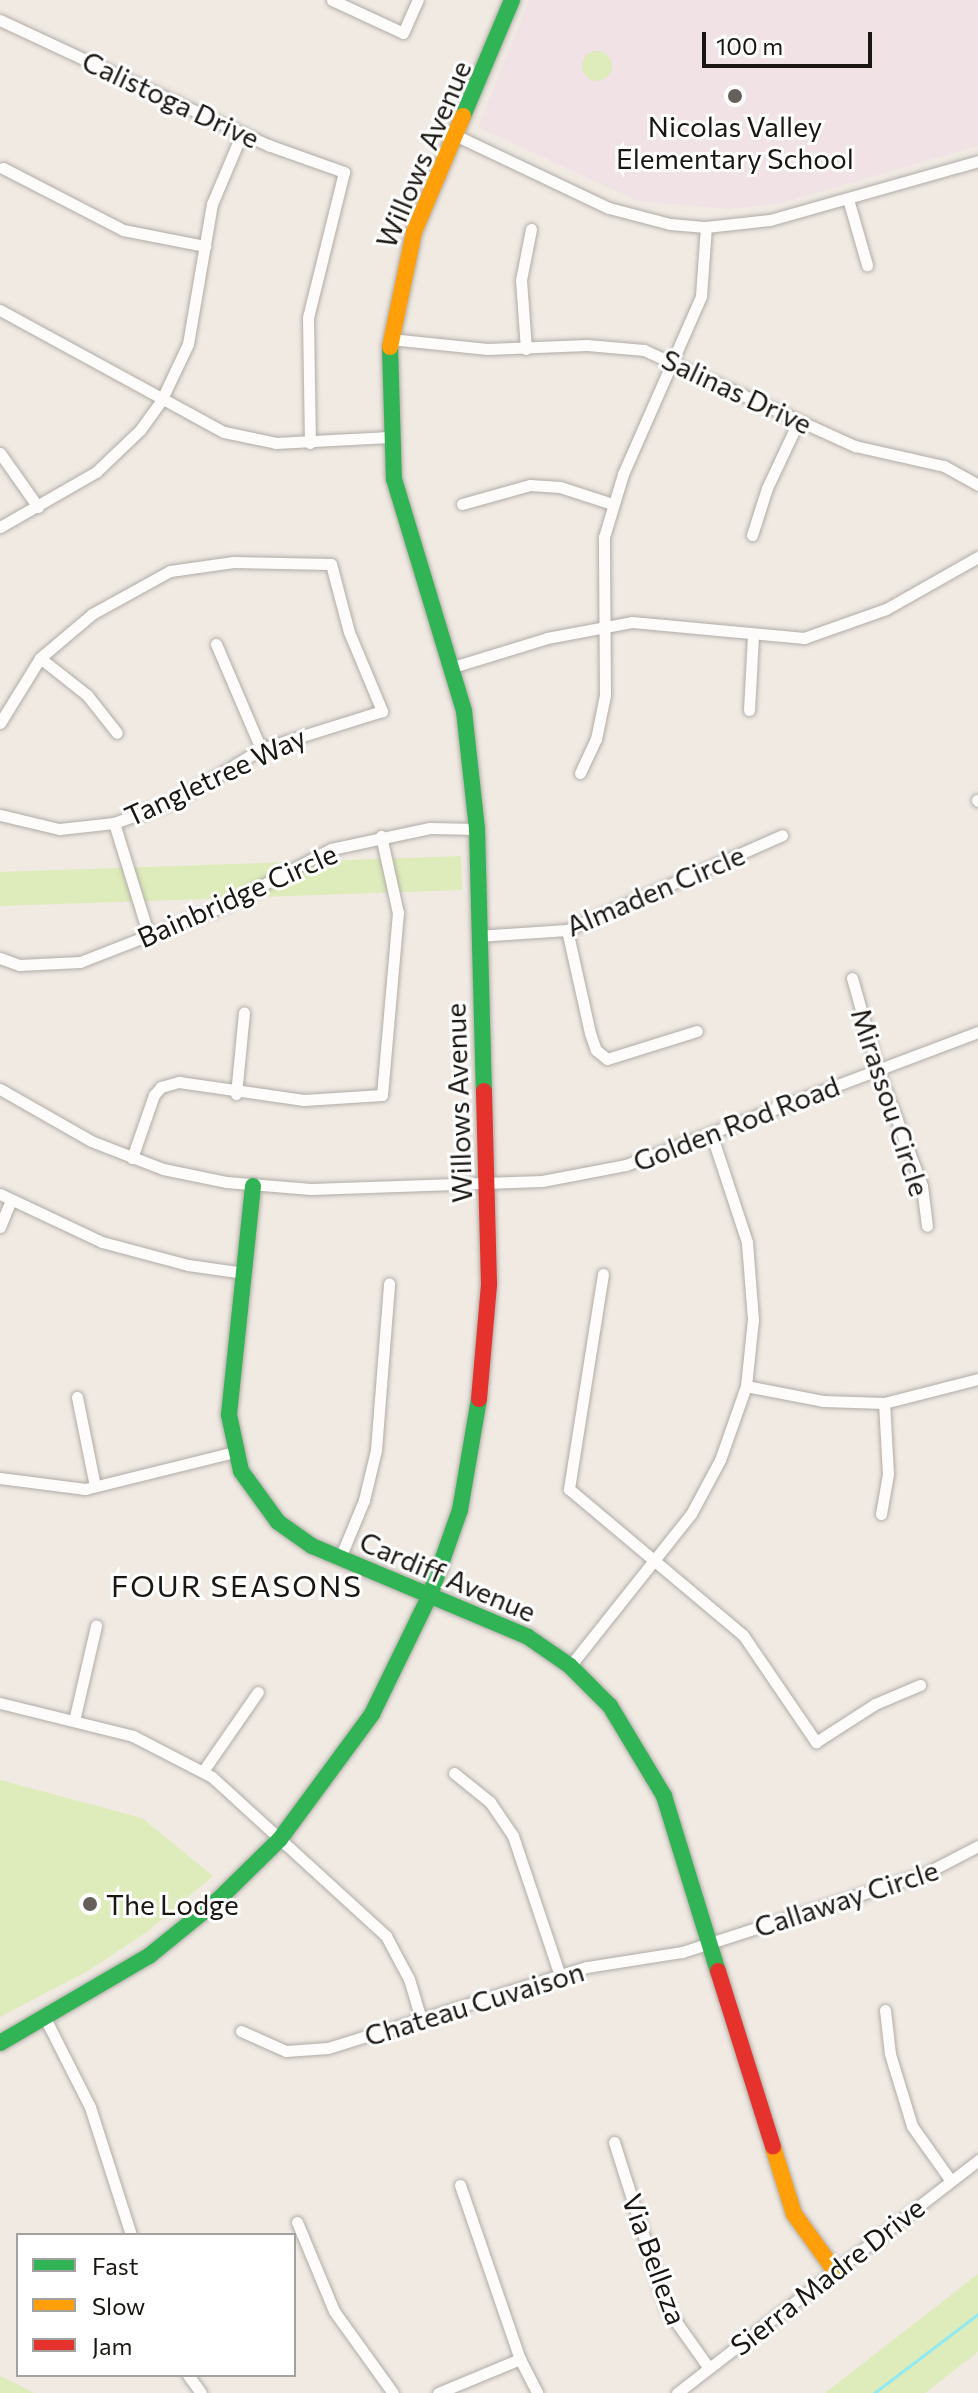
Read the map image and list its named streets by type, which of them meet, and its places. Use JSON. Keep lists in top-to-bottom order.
{
  "streets": {
    "street": [
      "Calistoga Drive",
      "Willows Avenue",
      "Salinas Drive",
      "Tangletree Way",
      "Almaden Circle",
      "Bainbridge Circle",
      "Mirassou Circle",
      "Golden Rod Road",
      "Cardiff Avenue",
      "Callaway Circle",
      "Chateau Cuvaison",
      "Via Belleza",
      "Sierra Madre Drive"
    ]
  },
  "crossings": [
    ["Willows Avenue", "Salinas Drive"],
    ["Willows Avenue", "Almaden Circle"],
    ["Willows Avenue", "Bainbridge Circle"],
    ["Willows Avenue", "Golden Rod Road"],
    ["Willows Avenue", "Cardiff Avenue"],
    ["Mirassou Circle", "Golden Rod Road"],
    ["Golden Rod Road", "Cardiff Avenue"],
    ["Cardiff Avenue", "Callaway Circle"],
    ["Cardiff Avenue", "Chateau Cuvaison"],
    ["Cardiff Avenue", "Sierra Madre Drive"],
    ["Callaway Circle", "Chateau Cuvaison"],
    ["Via Belleza", "Sierra Madre Drive"]
  ],
  "districts": ["FOUR SEASONS"],
  "places": ["Nicolas Valley Elementary School", "The Lodge"],
  "legend": ["Fast", "Slow", "Jam"],
  "scale_bar": "100 m"
}
